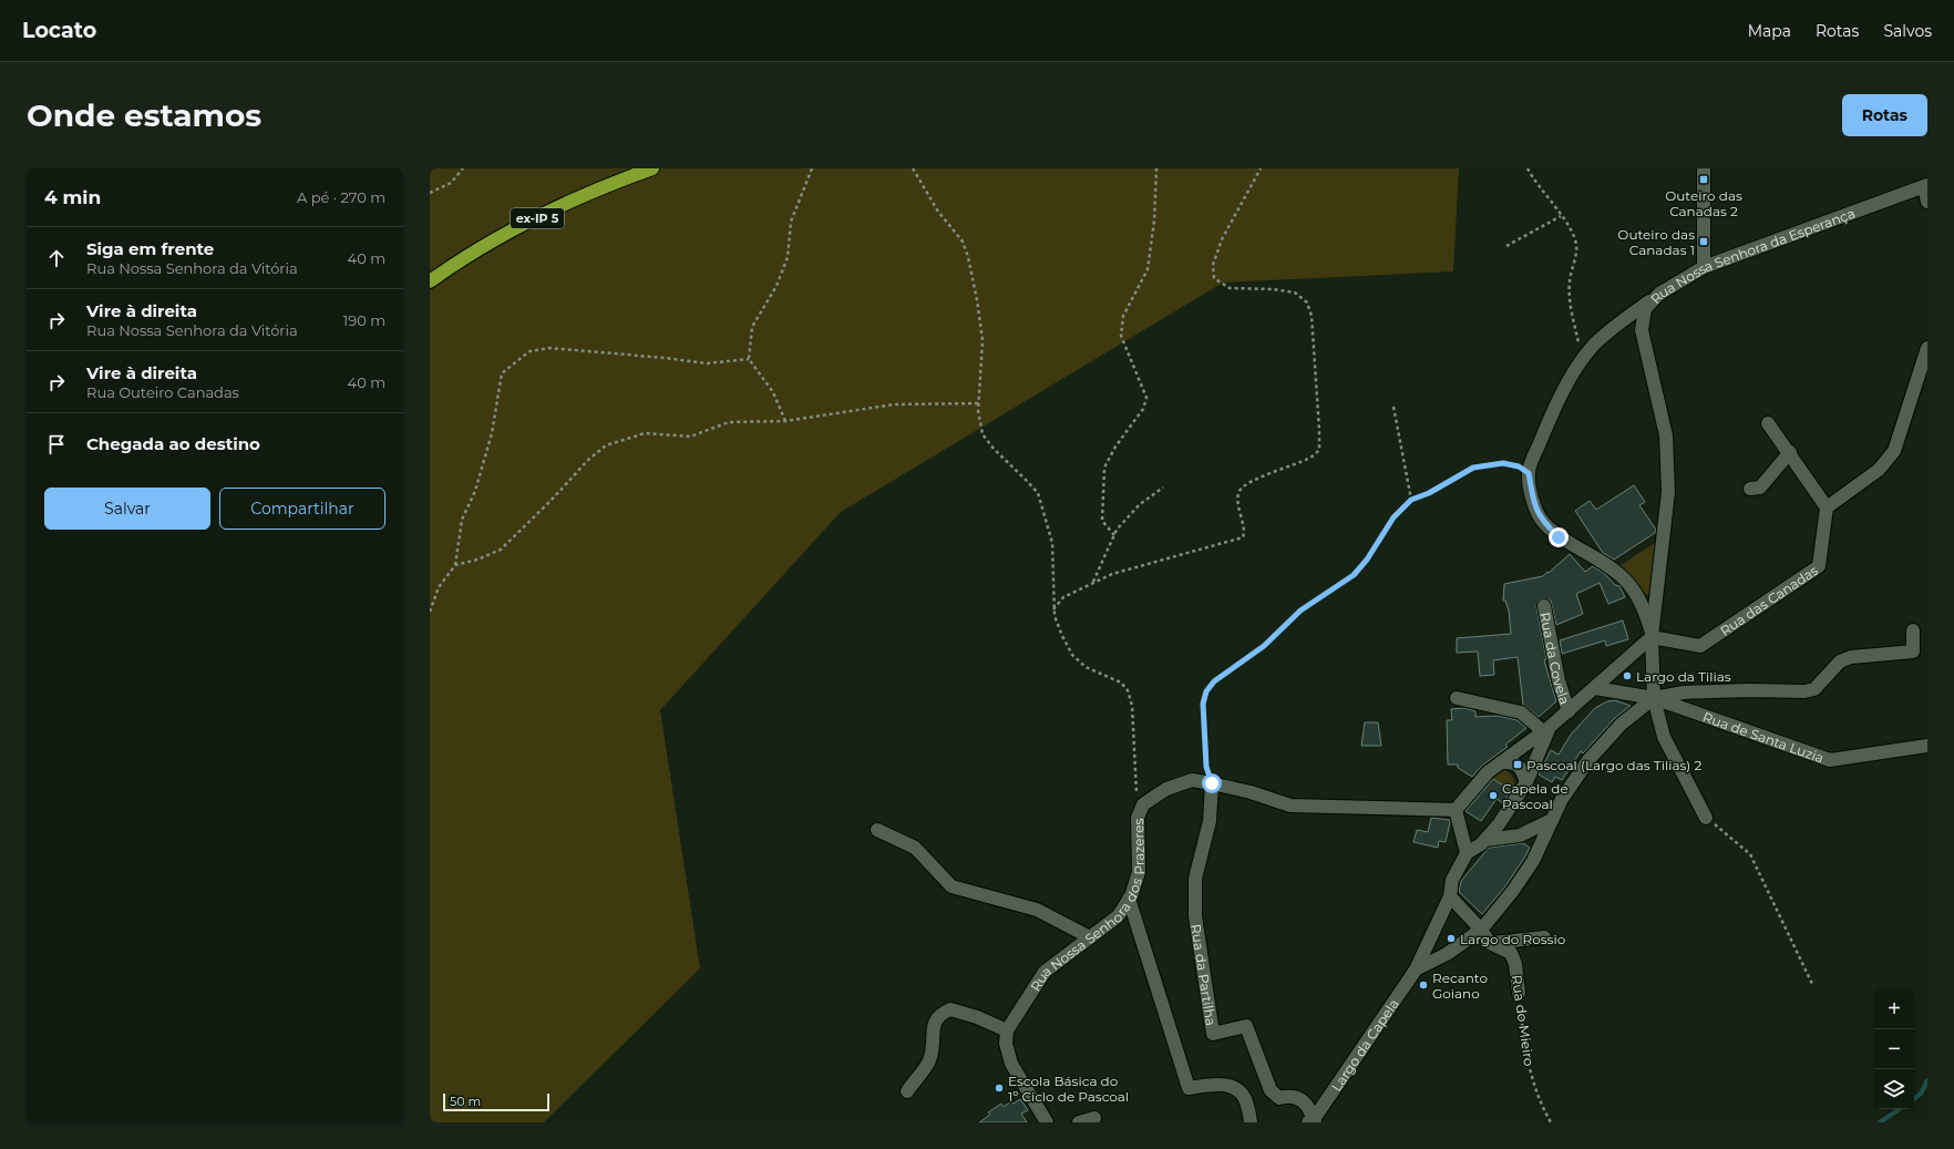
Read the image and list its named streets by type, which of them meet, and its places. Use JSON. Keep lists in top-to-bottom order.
{
  "streets": {
    "highway": ["ex-IP 5"],
    "street": [
      "Rua Nossa Senhora da Esperança",
      "Rua das Canadas",
      "Rua da Covela",
      "Rua de Santa Luzia",
      "Rua Nossa Senhora dos Prazeres",
      "Rua da Partilha",
      "Rua do Mieiro",
      "Largo da Capela"
    ]
  },
  "crossings": [
    ["Rua Nossa Senhora da Esperança", "Rua das Canadas"],
    ["Rua Nossa Senhora dos Prazeres", "Rua da Partilha"],
    ["Rua da Partilha", "Largo da Capela"]
  ],
  "places": {
    "transit": ["Outeiro das Canadas 2", "Outeiro das Canadas 1", "Pascoal (Largo das Tilias) 2"],
    "other": [
      "Largo da Tilias",
      "Capela de Pascoal",
      "Largo do Rossio",
      "Recanto Goiano",
      "Escola Básica do 1º Ciclo de Pascoal"
    ]
  },
  "scale_bar": "50 m",
  "page": {
    "header": "Locato",
    "nav": ["Mapa", "Rotas", "Salvos"],
    "buttons": [
      "Rotas",
      ["Salvar", "Compartilhar"]
    ],
    "title": "Onde estamos",
    "heading": ["4 min", "A pé · 270 m"],
    "list": [
      ["Siga em frente", "Rua Nossa Senhora da Vitória", "40 m"],
      ["Vire à direita", "Rua Nossa Senhora da Vitória", "190 m"],
      ["Vire à direita", "Rua Outeiro Canadas", "40 m"],
      "Chegada ao destino"
    ],
    "map_buttons": ["+", "−"],
    "scale": "50 m"
  }
}
